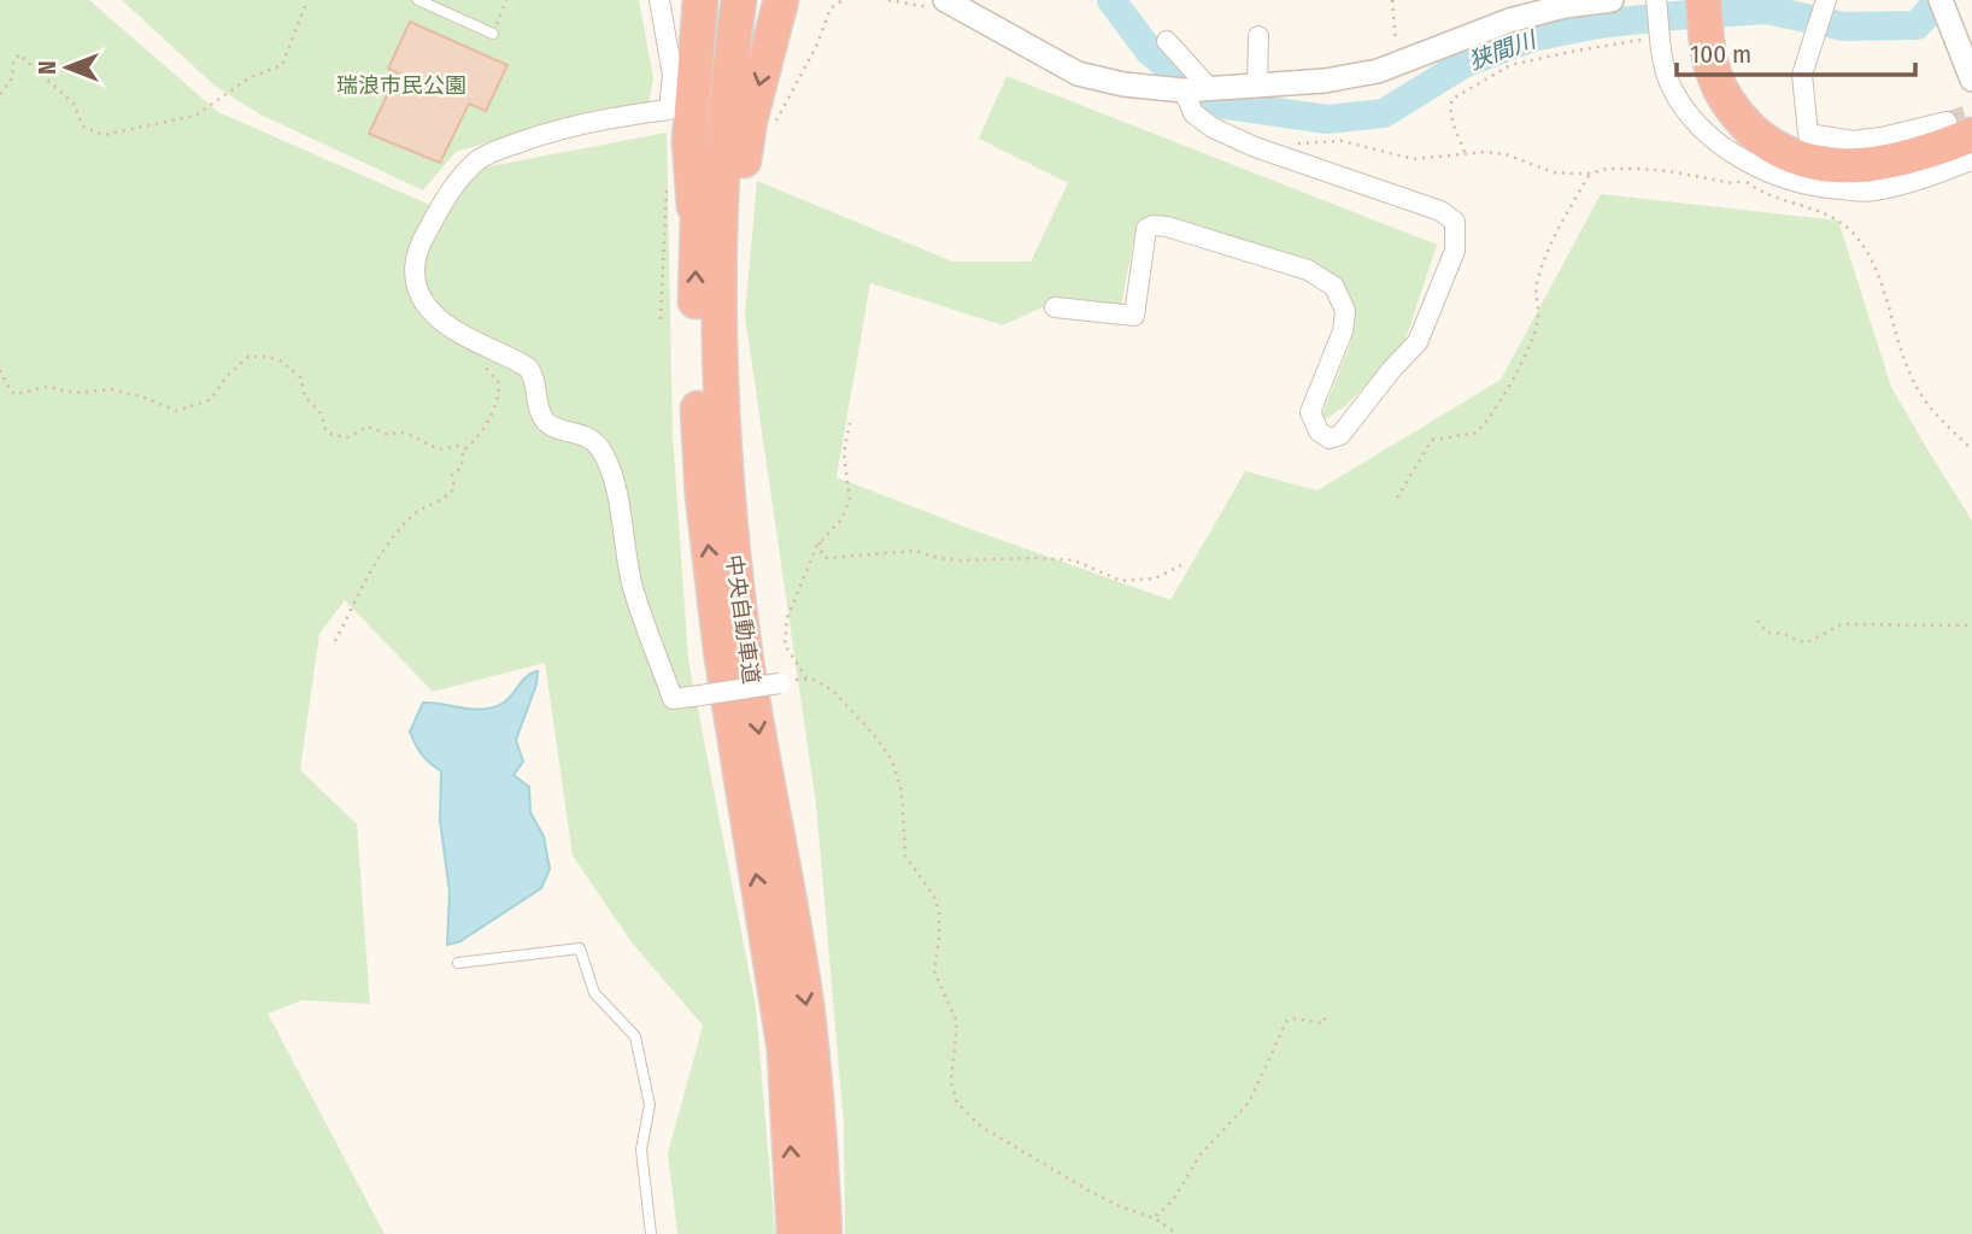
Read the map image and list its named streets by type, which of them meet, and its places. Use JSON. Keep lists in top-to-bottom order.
{
  "streets": {
    "highway": ["中央自動車道"]
  },
  "water": ["狭間川"],
  "parks": ["瑞浪市民公園"],
  "scale_bar": "100 m",
  "north": "left"
}
